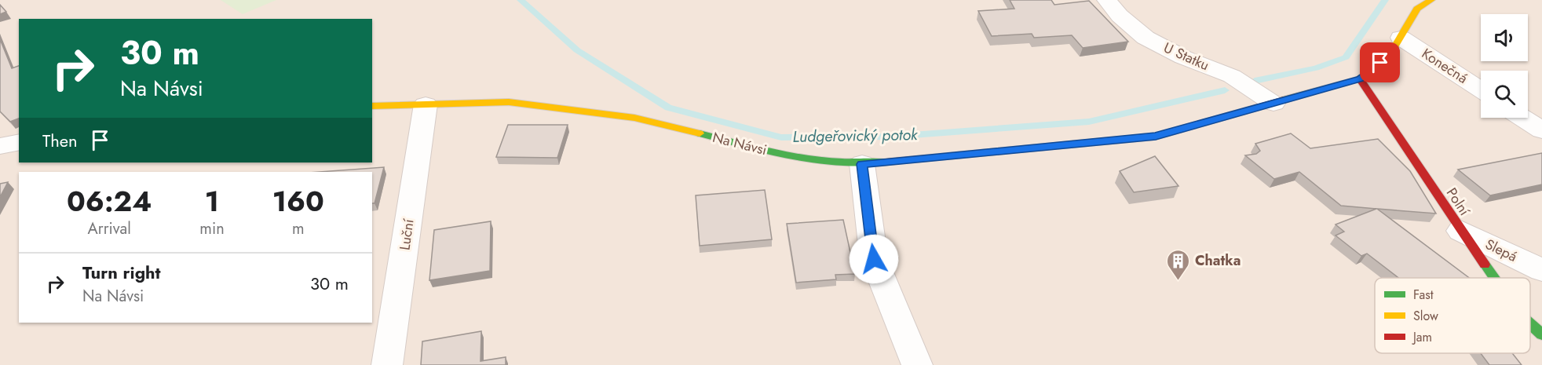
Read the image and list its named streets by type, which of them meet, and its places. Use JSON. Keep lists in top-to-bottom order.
{
  "streets": {
    "street": [
      "U Statku",
      "Konečná",
      "Na Návsi",
      "Polní",
      "Luční",
      "Slepá"
    ]
  },
  "crossings": [
    ["U Statku", "Na Návsi"],
    ["Konečná", "Na Návsi"],
    ["Na Návsi", "Polní"],
    ["Na Návsi", "Luční"],
    ["Polní", "Slepá"]
  ],
  "water": ["Ludgeřovický potok"],
  "places": {
    "building": ["Chatka"]
  },
  "legend": ["Fast", "Slow", "Jam"],
  "page": {
    "turn": ["30 m", "Na Návsi"],
    "then": "Then",
    "eta": [
      "06:24",
      "Arrival",
      "1",
      "min",
      "160",
      "m"
    ],
    "list": [
      {
        "name": "Turn right",
        "note": "Na Návsi",
        "value": "30 m"
      }
    ]
  }
}
